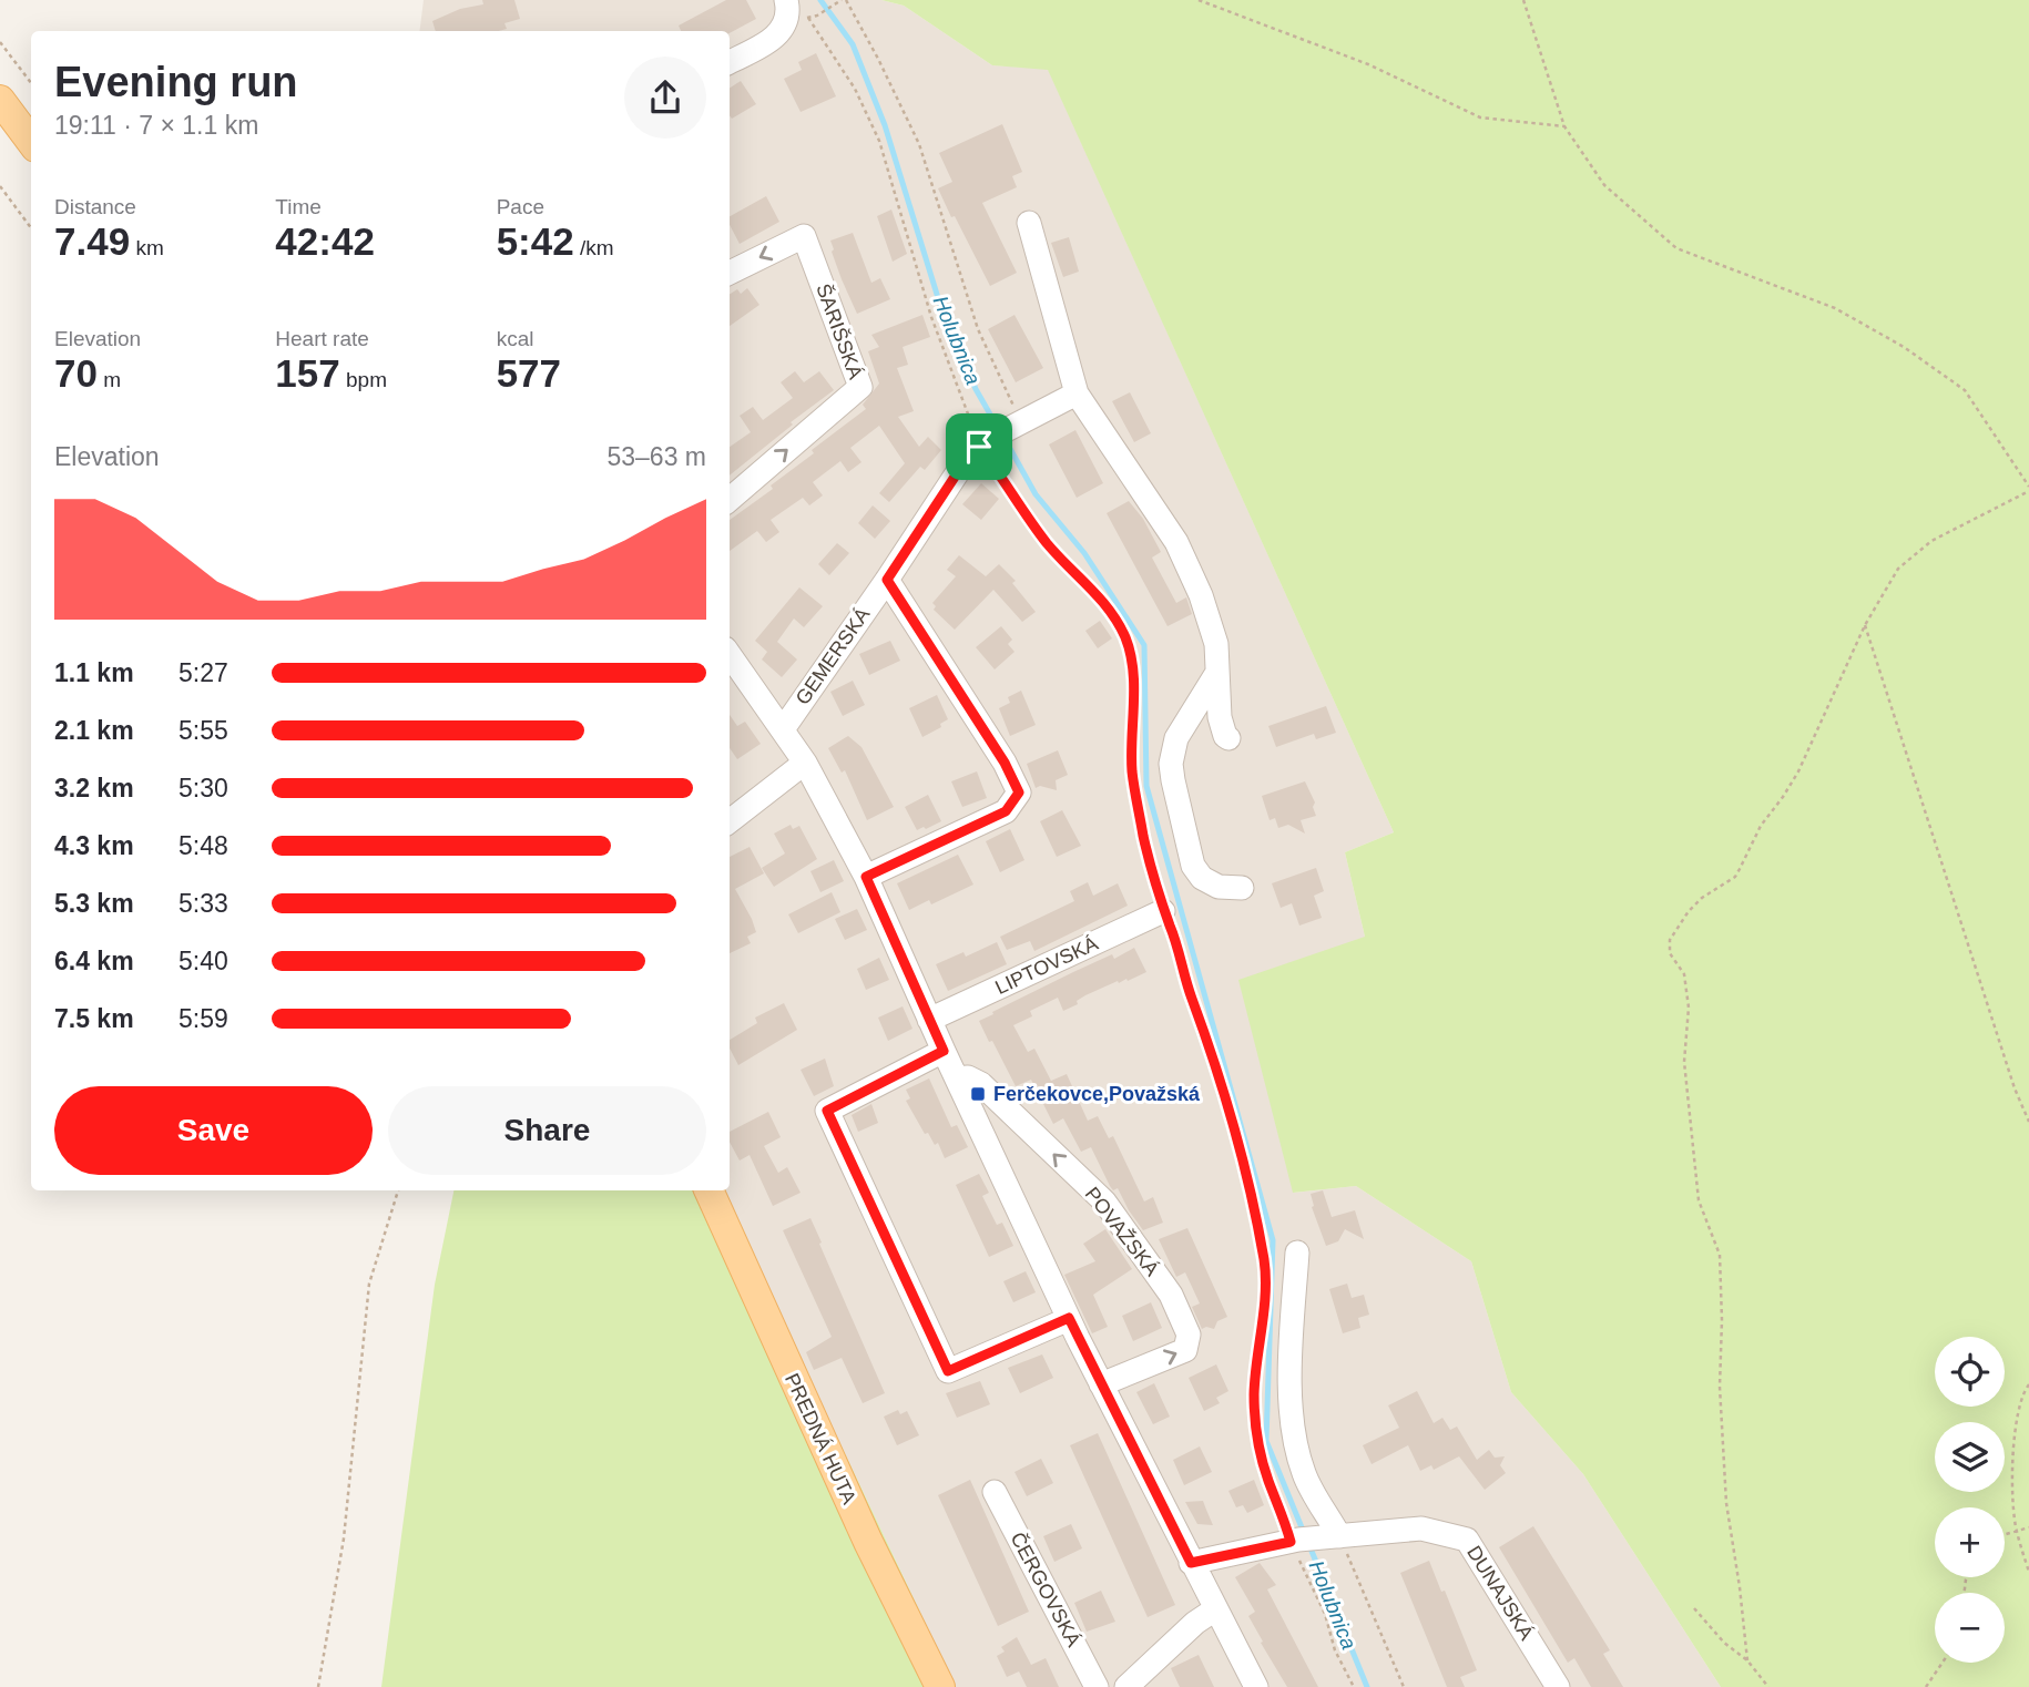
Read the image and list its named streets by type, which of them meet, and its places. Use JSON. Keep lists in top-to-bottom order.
{
  "streets": {
    "main road": ["PREDNÁ HUTA"],
    "street": [
      "ŠARIŠSKÁ",
      "GEMERSKÁ",
      "LIPTOVSKÁ",
      "POVAŽSKÁ",
      "ČERGOVSKÁ",
      "DUNAJSKÁ"
    ]
  },
  "water": ["Holubnica"],
  "places": {
    "transit": ["Ferčekovce,Považská"]
  },
  "page": {
    "heading": ["Evening run", "19:11 · 7 × 1.1 km"],
    "stats": [
      ["Distance", "7.49 km"],
      ["Time", "42:42"],
      ["Pace", "5:42 /km"],
      ["Elevation", "70 m"],
      ["Heart rate", "157 bpm"],
      ["kcal", "577"]
    ],
    "chart": ["Elevation", "53–63 m"],
    "list": [
      {
        "name": "1.1 km",
        "note": "5:27"
      },
      {
        "name": "2.1 km",
        "note": "5:55"
      },
      {
        "name": "3.2 km",
        "note": "5:30"
      },
      {
        "name": "4.3 km",
        "note": "5:48"
      },
      {
        "name": "5.3 km",
        "note": "5:33"
      },
      {
        "name": "6.4 km",
        "note": "5:40"
      },
      {
        "name": "7.5 km",
        "note": "5:59"
      }
    ],
    "buttons": ["Save", "Share"],
    "map_buttons": ["+", "−"]
  }
}
